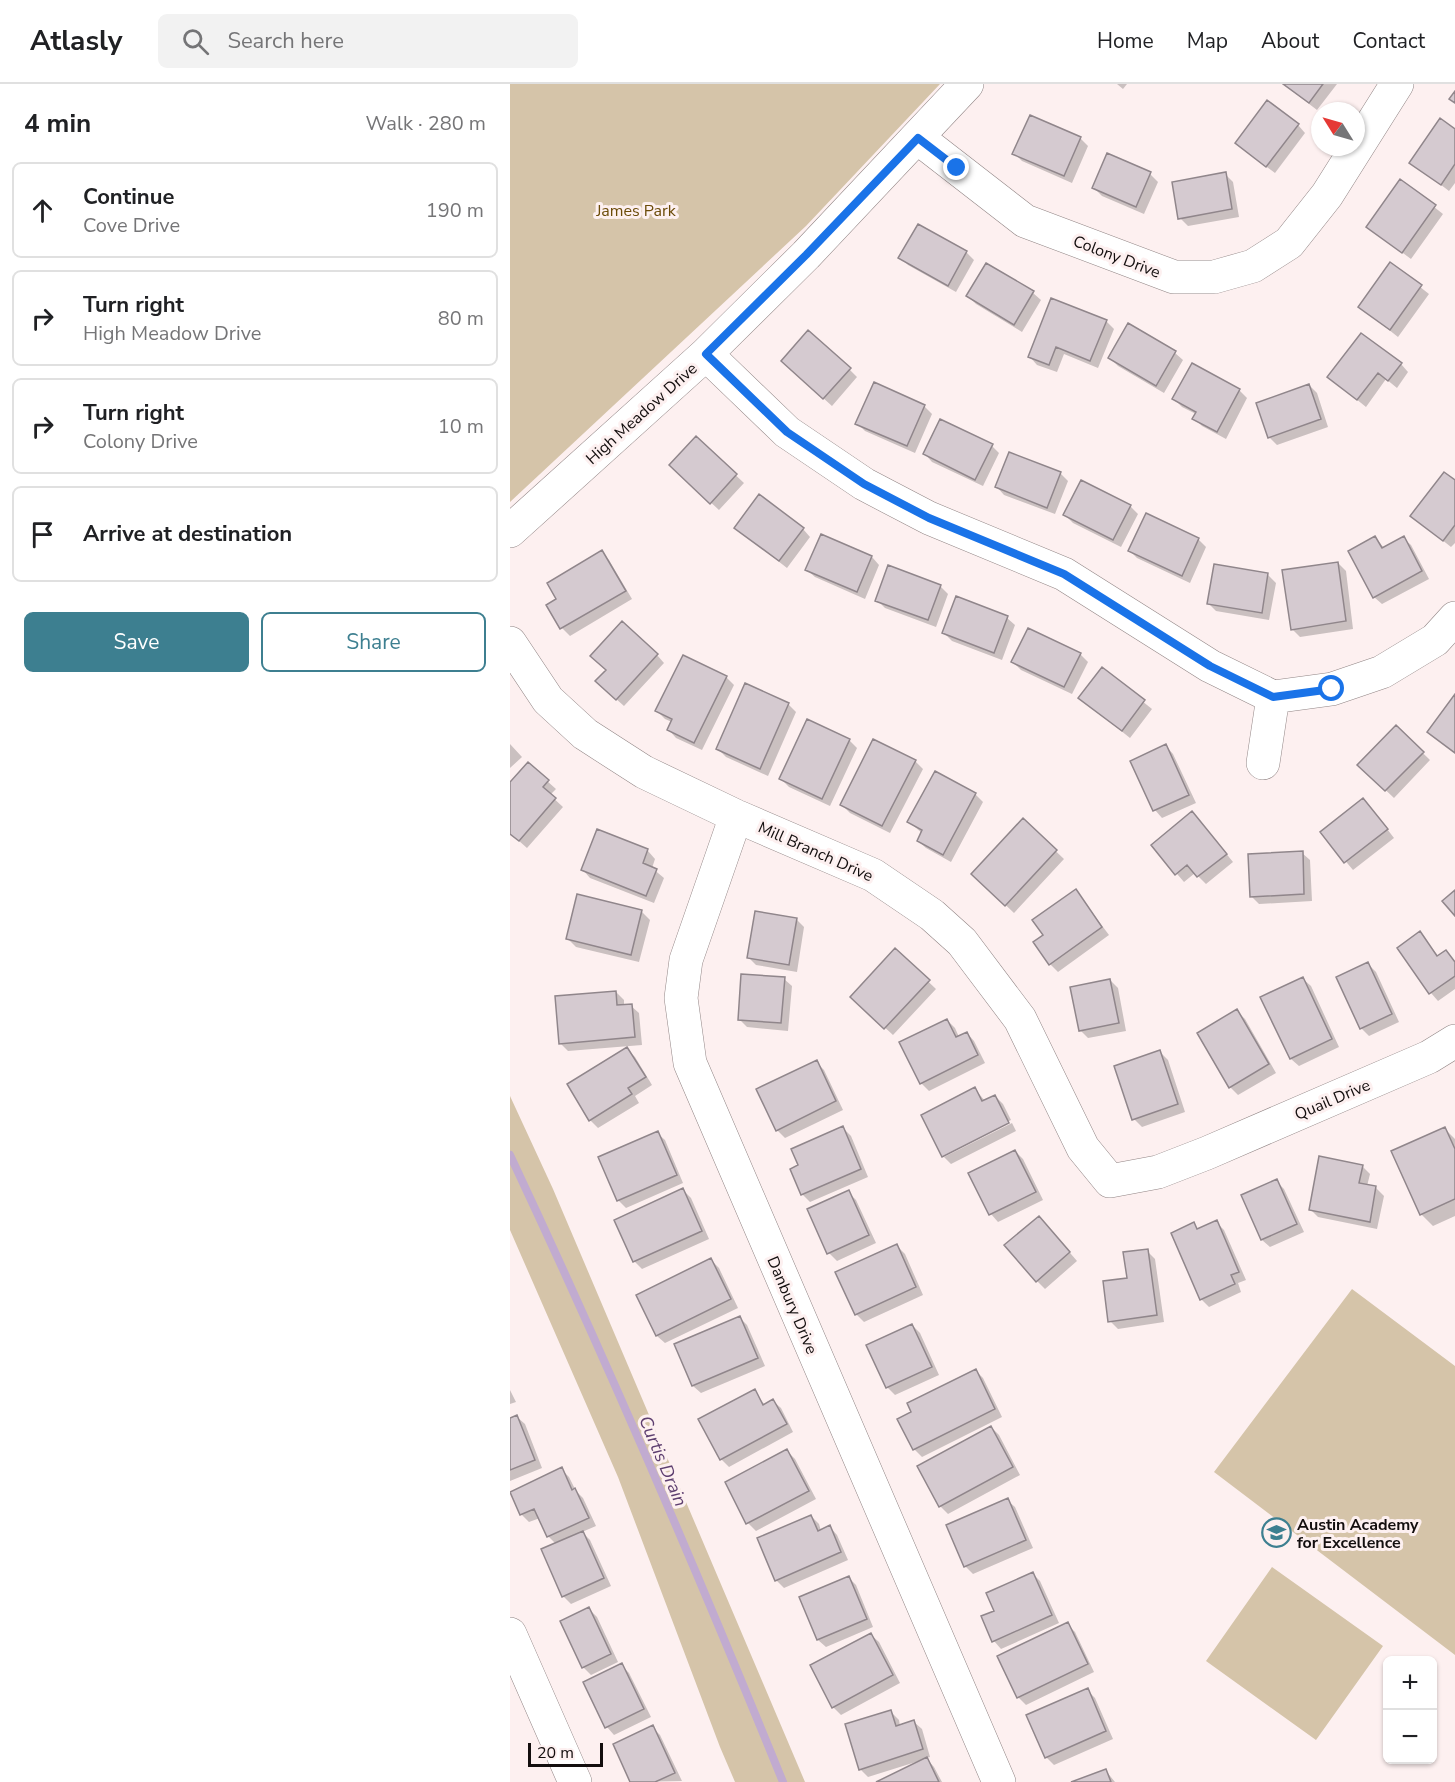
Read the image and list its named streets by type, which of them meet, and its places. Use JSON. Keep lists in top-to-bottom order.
{
  "streets": {
    "street": [
      "Colony Drive",
      "High Meadow Drive",
      "Mill Branch Drive",
      "Quail Drive",
      "Danbury Drive"
    ]
  },
  "crossings": [
    ["Colony Drive", "High Meadow Drive"],
    ["Mill Branch Drive", "Quail Drive"],
    ["Mill Branch Drive", "Danbury Drive"]
  ],
  "water": ["Curtis Drain"],
  "parks": ["James Park"],
  "places": {
    "school or university": ["Austin Academy for Excellence"]
  },
  "scale_bar": "20 m",
  "north": "top left",
  "page": {
    "header": "Atlasly",
    "search": "Search here",
    "nav": [
      "Home",
      "Map",
      "About",
      "Contact"
    ],
    "heading": ["4 min", "Walk · 280 m"],
    "list": [
      ["Continue", "Cove Drive", "190 m"],
      ["Turn right", "High Meadow Drive", "80 m"],
      ["Turn right", "Colony Drive", "10 m"],
      "Arrive at destination"
    ],
    "buttons": ["Save", "Share"],
    "map_buttons": ["+", "−"],
    "scale": "20 m"
  }
}
